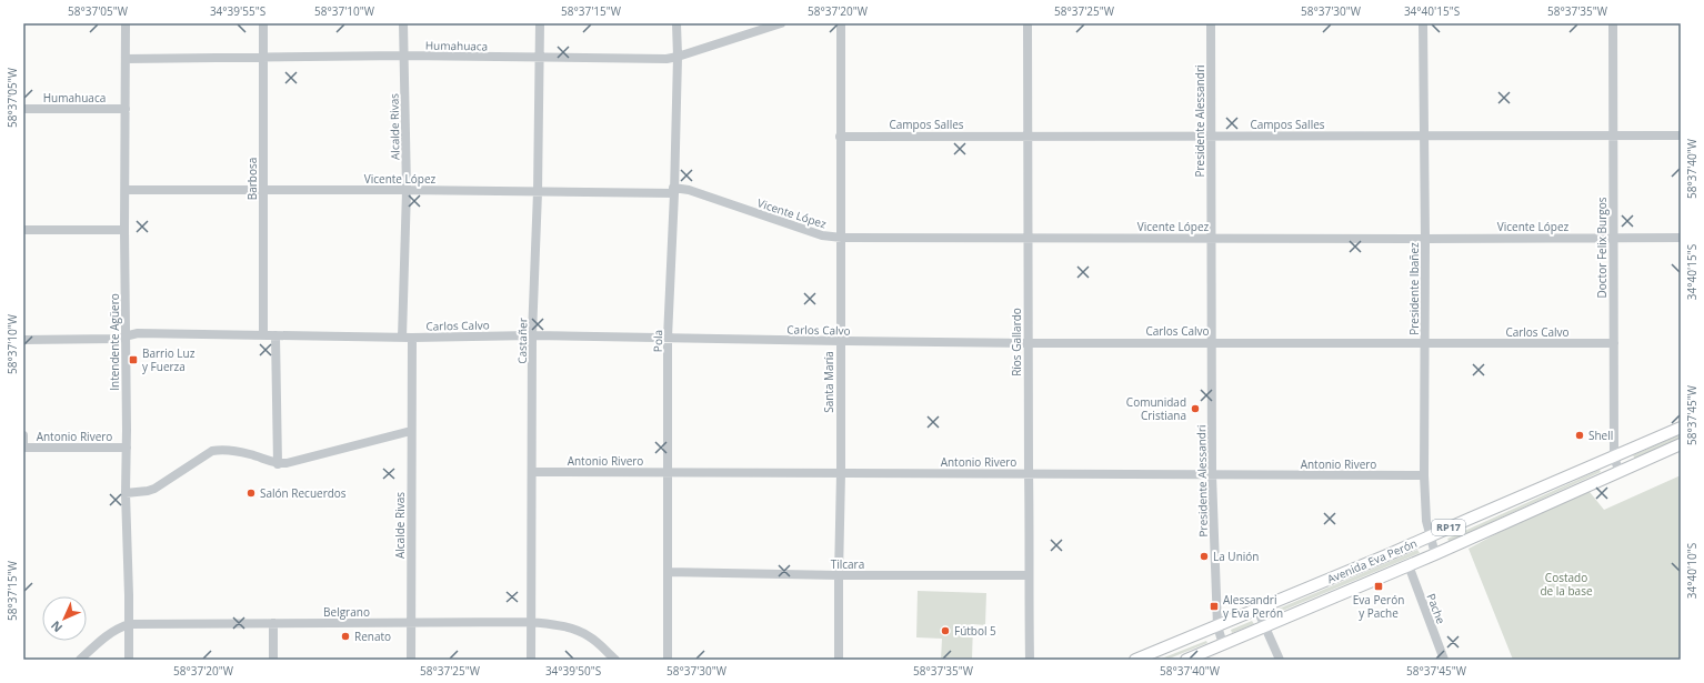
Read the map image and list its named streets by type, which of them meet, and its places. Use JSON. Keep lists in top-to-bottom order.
{
  "streets": {
    "main road": ["RP17", "Avenida Eva Perón"],
    "street": [
      "Humahuaca",
      "Presidente Alessandri",
      "Campos Salles",
      "Alcalde Rivas",
      "Barbosa",
      "Vicente López",
      "Doctor Felix Burgos",
      "Presidente Ibañez",
      "Carlos Calvo",
      "Castañer",
      "Pola",
      "Intendente Agüero",
      "Ríos Gallardo",
      "Santa María",
      "Antonio Rivero",
      "Tilcara",
      "Pache",
      "Belgrano"
    ]
  },
  "crossings": [
    ["Humahuaca", "Alcalde Rivas"],
    ["Humahuaca", "Barbosa"],
    ["Humahuaca", "Castañer"],
    ["Humahuaca", "Pola"],
    ["Humahuaca", "Intendente Agüero"],
    ["Presidente Alessandri", "Campos Salles"],
    ["Presidente Alessandri", "Vicente López"],
    ["Presidente Alessandri", "Carlos Calvo"],
    ["Presidente Alessandri", "Antonio Rivero"],
    ["Presidente Alessandri", "Avenida Eva Perón"],
    ["Campos Salles", "Doctor Felix Burgos"],
    ["Campos Salles", "Presidente Ibañez"],
    ["Campos Salles", "Ríos Gallardo"],
    ["Campos Salles", "Santa María"],
    ["Alcalde Rivas", "Vicente López"],
    ["Alcalde Rivas", "Carlos Calvo"],
    ["Alcalde Rivas", "Belgrano"],
    ["Barbosa", "Vicente López"],
    ["Barbosa", "Carlos Calvo"],
    ["Vicente López", "Doctor Felix Burgos"],
    ["Vicente López", "Presidente Ibañez"],
    ["Vicente López", "Castañer"],
    ["Vicente López", "Pola"],
    ["Vicente López", "Intendente Agüero"],
    ["Vicente López", "Ríos Gallardo"],
    ["Vicente López", "Santa María"],
    ["Doctor Felix Burgos", "Carlos Calvo"],
    ["Doctor Felix Burgos", "Avenida Eva Perón"],
    ["Presidente Ibañez", "Carlos Calvo"],
    ["Presidente Ibañez", "Antonio Rivero"],
    ["Presidente Ibañez", "Avenida Eva Perón"],
    ["Carlos Calvo", "Castañer"],
    ["Carlos Calvo", "Pola"],
    ["Carlos Calvo", "Intendente Agüero"],
    ["Carlos Calvo", "Ríos Gallardo"],
    ["Carlos Calvo", "Santa María"],
    ["Castañer", "Antonio Rivero"],
    ["Castañer", "Belgrano"],
    ["Pola", "Antonio Rivero"],
    ["Pola", "Tilcara"],
    ["Intendente Agüero", "Antonio Rivero"],
    ["Intendente Agüero", "Belgrano"],
    ["Ríos Gallardo", "Antonio Rivero"],
    ["Ríos Gallardo", "Tilcara"],
    ["Santa María", "Antonio Rivero"],
    ["Santa María", "Tilcara"],
    ["Avenida Eva Perón", "Pache"]
  ],
  "parks": ["Costado de la base"],
  "places": {
    "transit": ["Barrio Luz y Fuerza", "Eva Perón y Pache", "Alessandri y Eva Perón"],
    "other": [
      "Comunidad Cristiana",
      "Shell",
      "Salón Recuerdos",
      "La Unión",
      "Fútbol 5",
      "Renato"
    ]
  },
  "north": "bottom left",
  "coordinates": [
    "58°37'05\"W",
    "34°39'55\"S",
    "58°37'10\"W",
    "58°37'15\"W",
    "58°37'20\"W",
    "58°37'25\"W",
    "58°37'30\"W",
    "34°40'15\"S",
    "58°37'35\"W",
    "58°37'40\"W",
    "58°37'45\"W",
    "34°40'10\"S",
    "34°39'50\"S"
  ]
}
